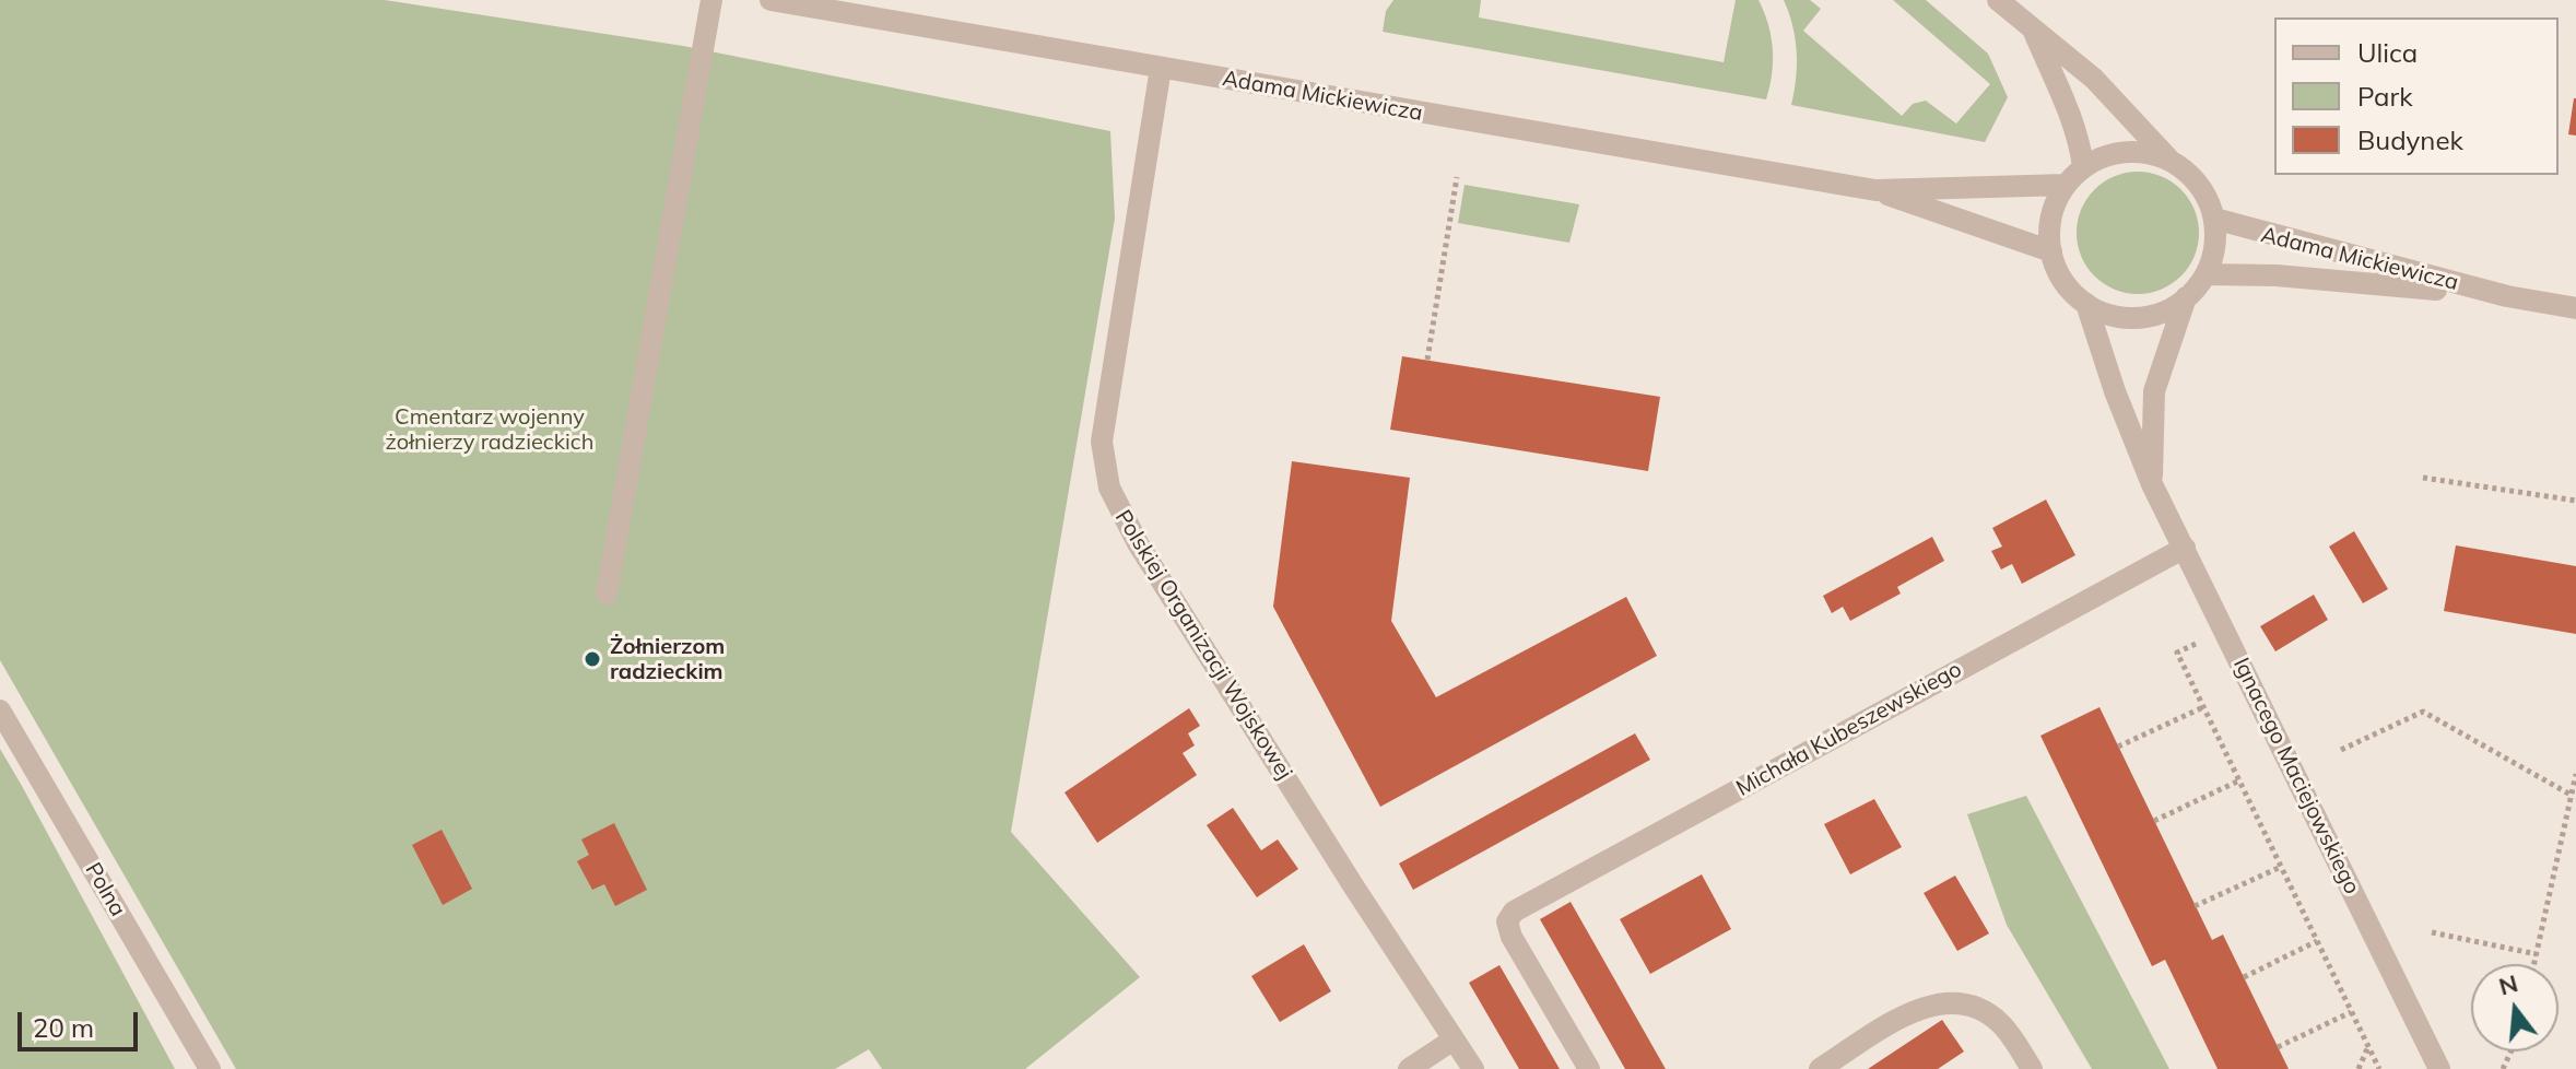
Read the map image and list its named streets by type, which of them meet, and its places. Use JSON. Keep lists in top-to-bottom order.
{
  "streets": {
    "street": [
      "Adama Mickiewicza",
      "Polskiej Organizacji Wojskowej",
      "Michała Kubeszewskiego",
      "Ignacego Maciejowskiego",
      "Polna"
    ]
  },
  "crossings": [
    ["Adama Mickiewicza", "Polskiej Organizacji Wojskowej"],
    ["Adama Mickiewicza", "Ignacego Maciejowskiego"],
    ["Michała Kubeszewskiego", "Ignacego Maciejowskiego"]
  ],
  "parks": ["Cmentarz wojenny żołnierzy radzieckich"],
  "places": ["Żołnierzom radzieckim"],
  "legend": ["Ulica", "Park", "Budynek"],
  "scale_bar": "20 m",
  "north": "top"
}
